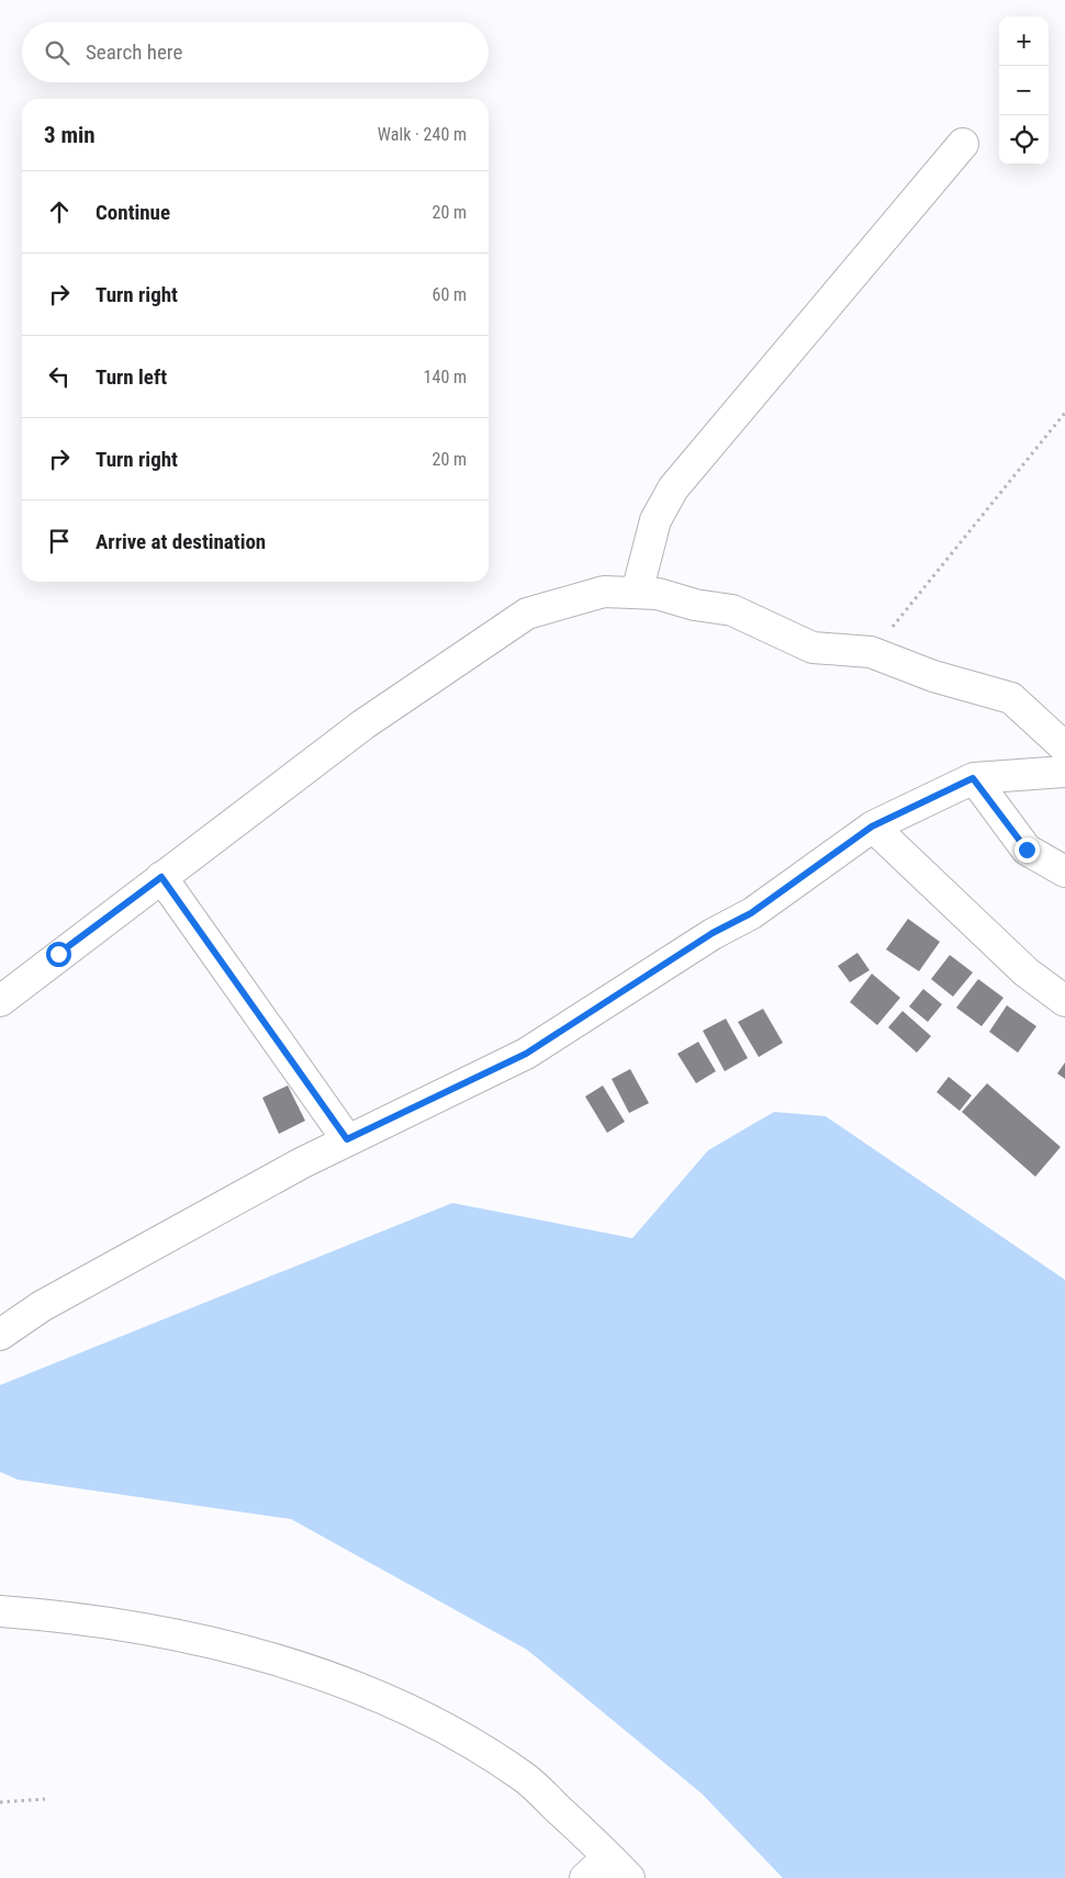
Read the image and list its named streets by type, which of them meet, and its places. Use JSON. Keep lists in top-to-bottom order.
{
  "page": {
    "map_buttons": ["+", "−"],
    "search": "Search here",
    "heading": ["3 min", "Walk · 240 m"],
    "list": [
      ["Continue", "20 m"],
      ["Turn right", "60 m"],
      ["Turn left", "140 m"],
      ["Turn right", "20 m"],
      "Arrive at destination"
    ]
  }
}
